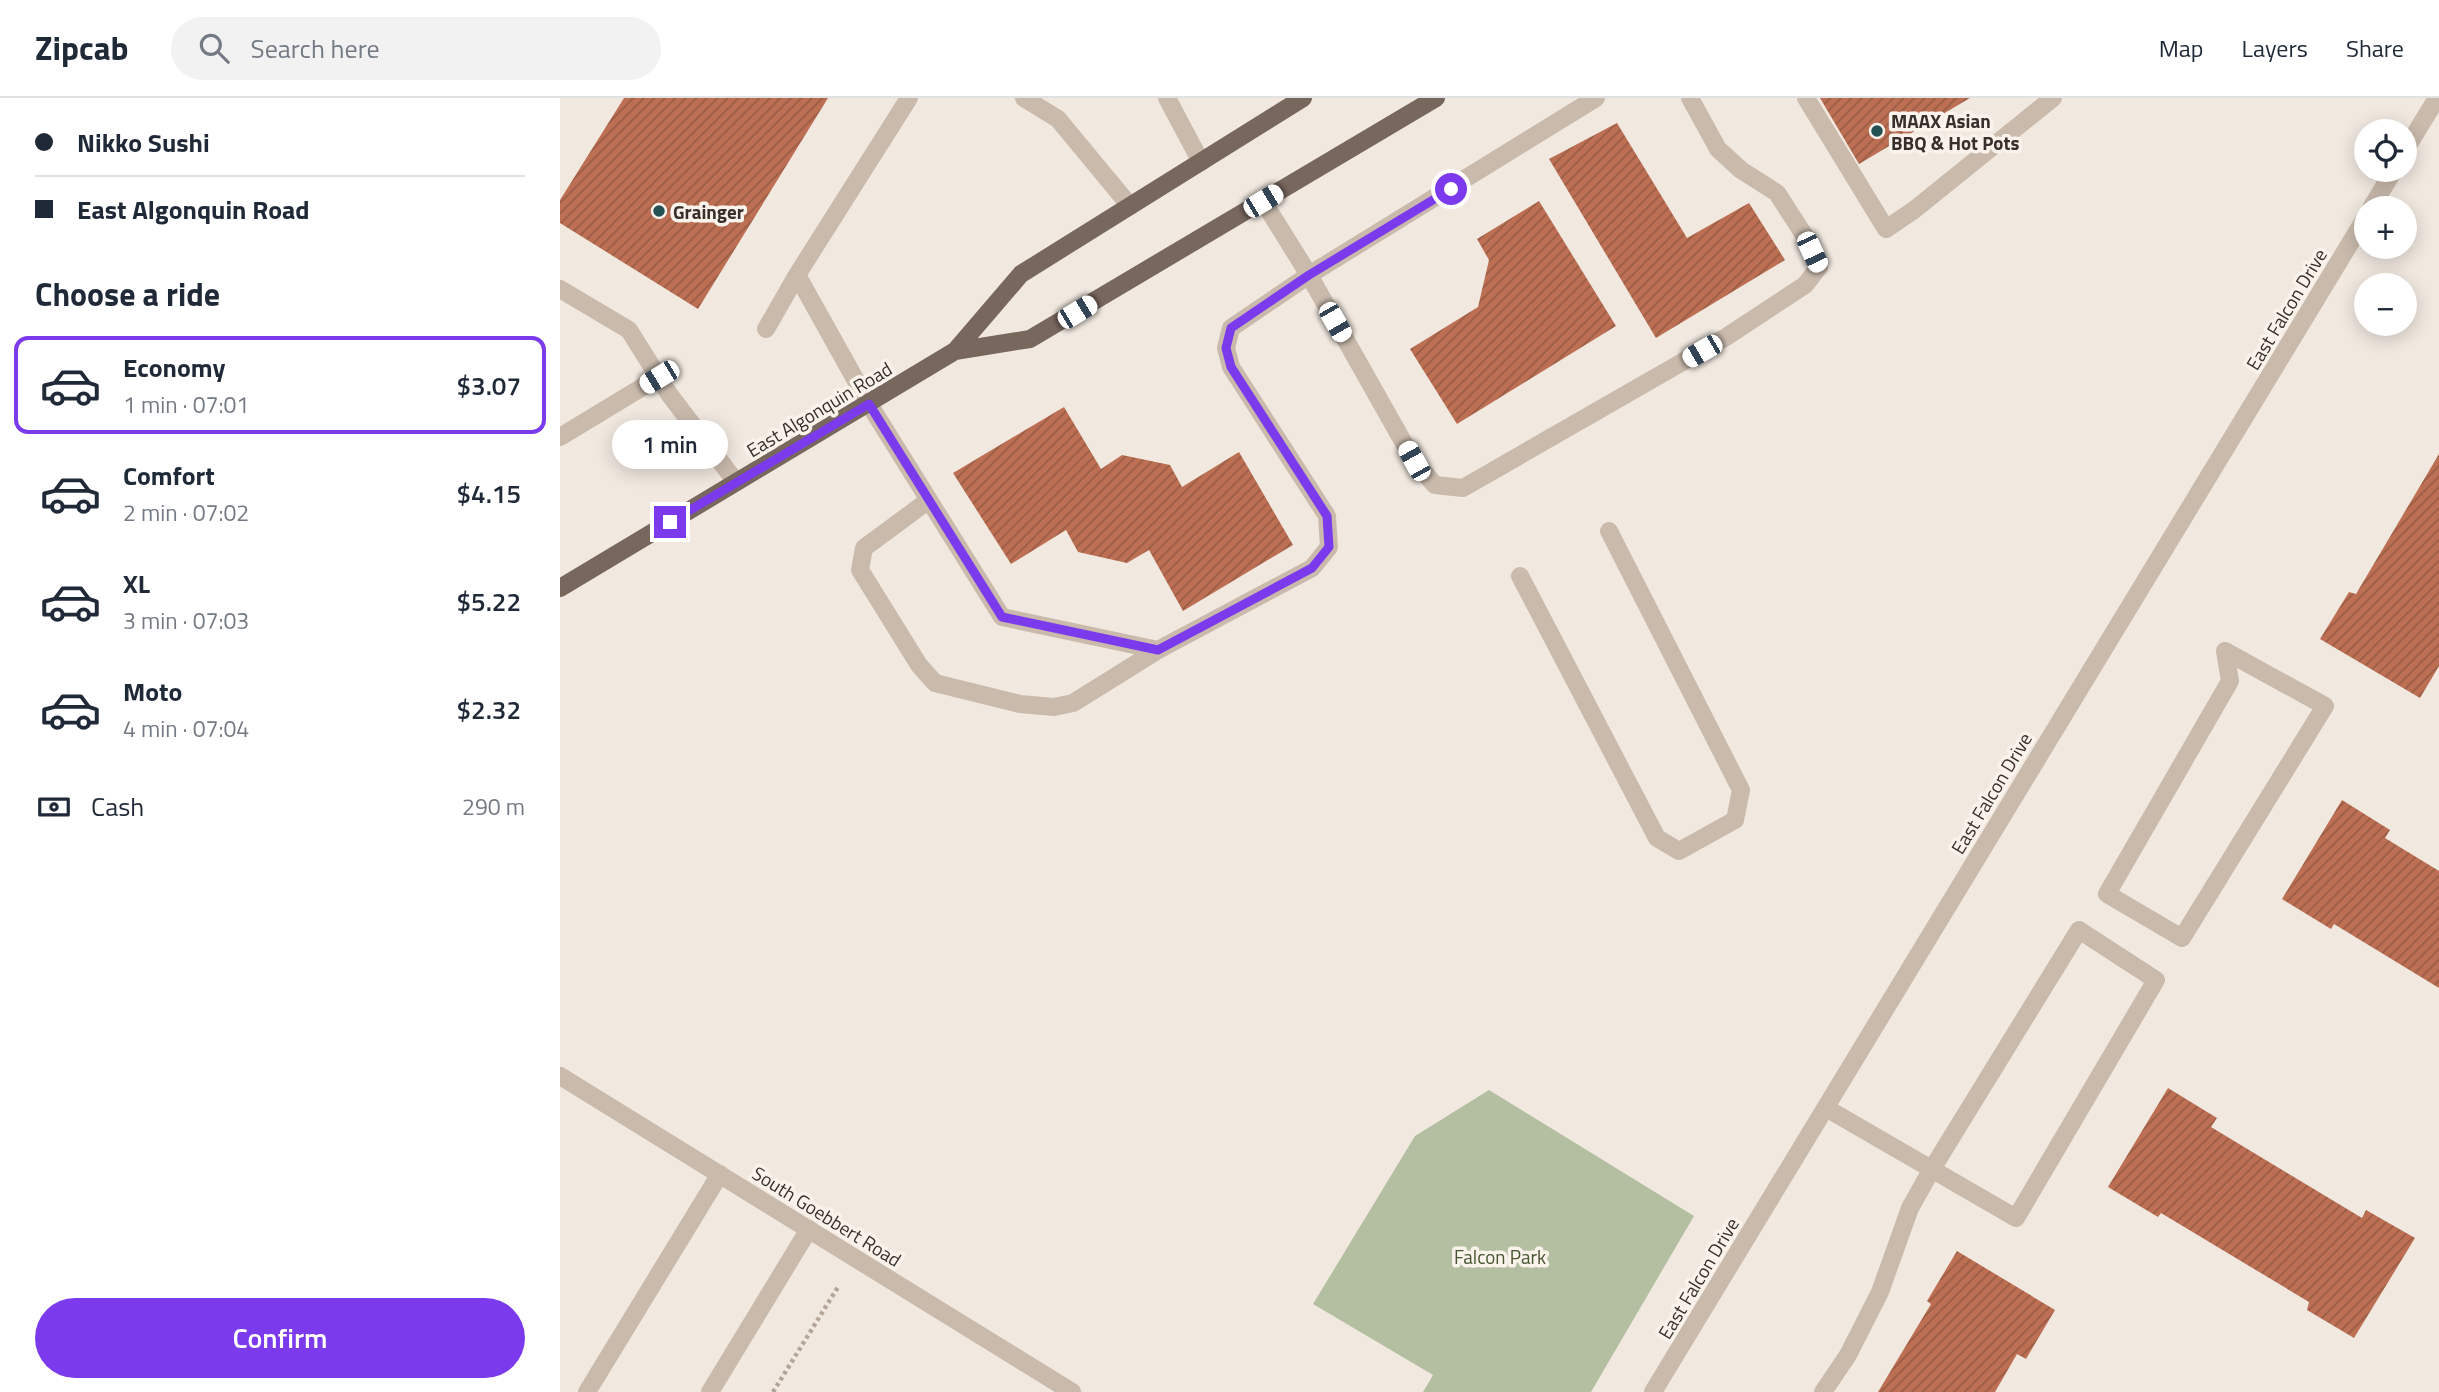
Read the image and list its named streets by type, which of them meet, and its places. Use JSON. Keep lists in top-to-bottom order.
{
  "streets": {
    "main road": ["East Algonquin Road"],
    "street": ["East Falcon Drive", "South Goebbert Road"]
  },
  "parks": ["Falcon Park"],
  "places": ["MAAX Asian BBQ & Hot Pots", "Grainger"],
  "page": {
    "header": "Zipcab",
    "search": "Search here",
    "nav": ["Map", "Layers", "Share"],
    "banner": ["Nikko Sushi", "East Algonquin Road"],
    "map_buttons": ["+", "−"],
    "heading": "Choose a ride",
    "list": [
      {
        "name": "Economy",
        "note": "1 min · 07:01",
        "value": "$3.07"
      },
      {
        "name": "Comfort",
        "note": "2 min · 07:02",
        "value": "$4.15"
      },
      {
        "name": "XL",
        "note": "3 min · 07:03",
        "value": "$5.22"
      },
      {
        "name": "Moto",
        "note": "4 min · 07:04",
        "value": "$2.32"
      }
    ],
    "bubble": "1 min",
    "pay": ["Cash", "290 m"],
    "buttons": "Confirm"
  }
}
